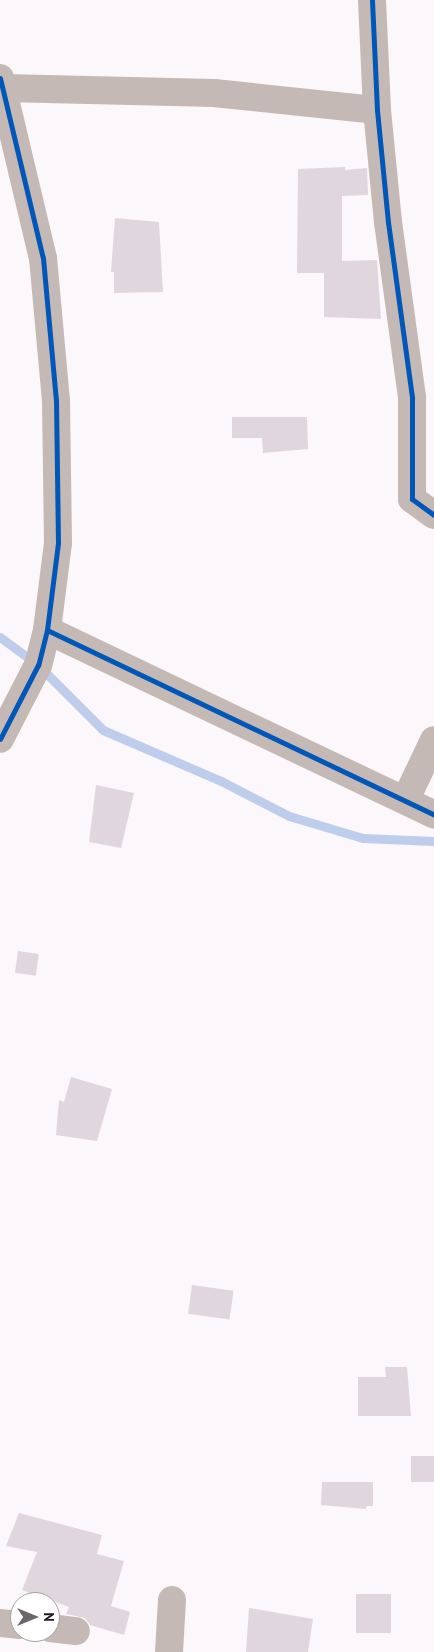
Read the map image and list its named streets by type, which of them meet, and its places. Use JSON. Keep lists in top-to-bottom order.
{
  "north": "right"
}
